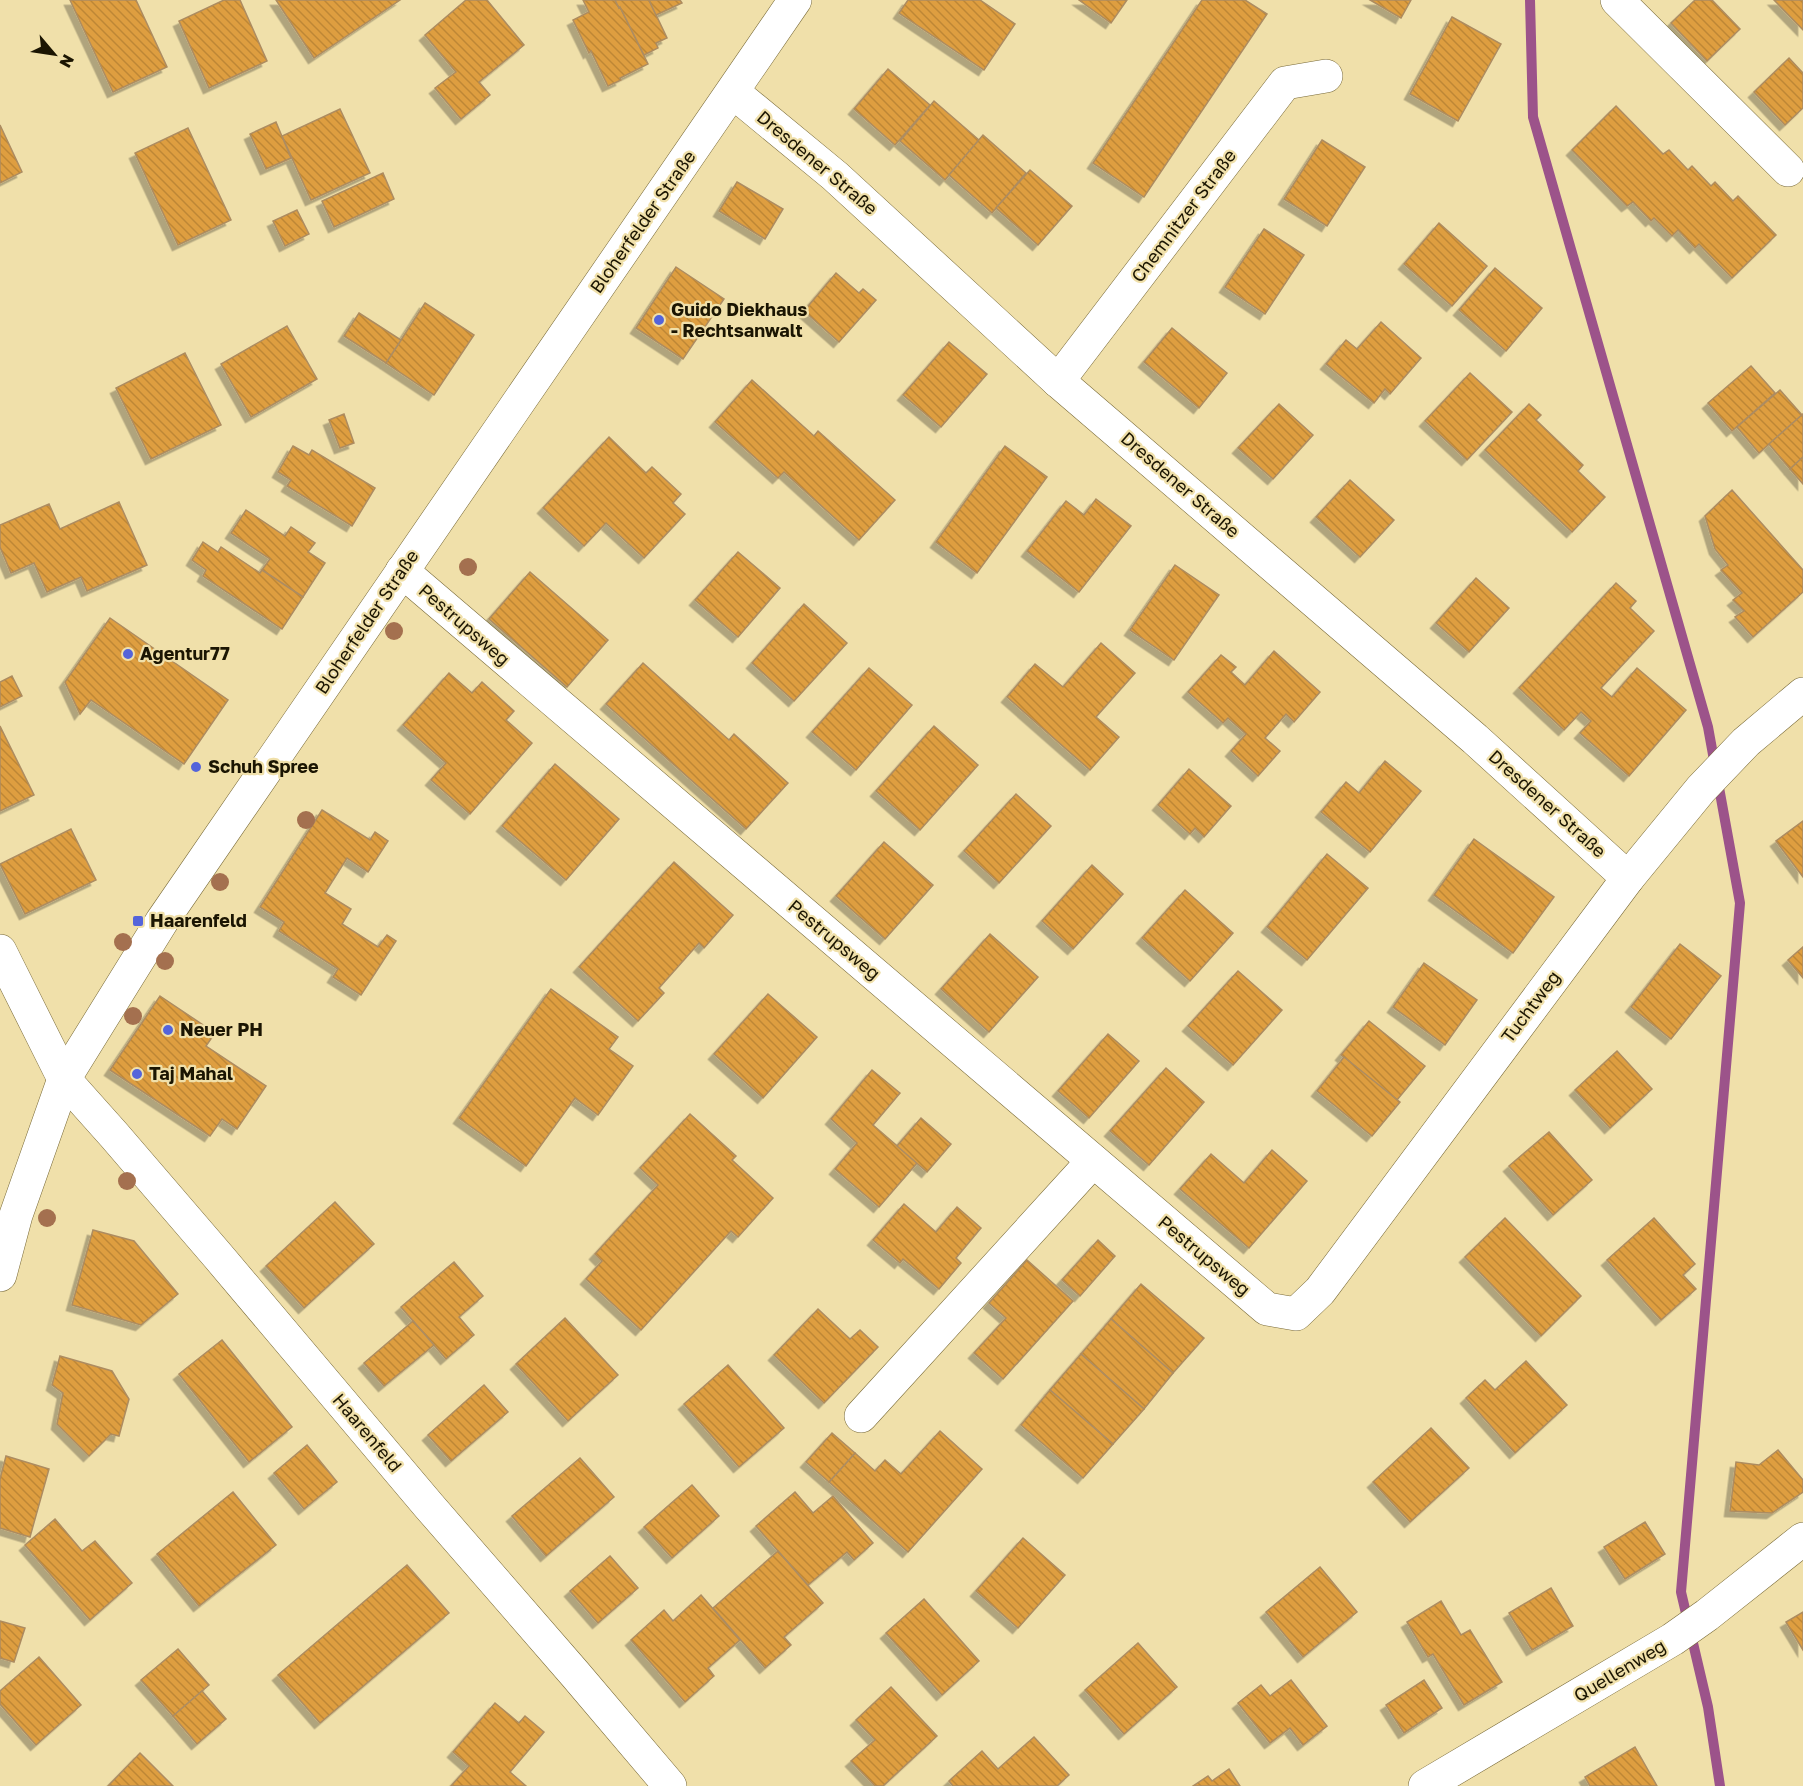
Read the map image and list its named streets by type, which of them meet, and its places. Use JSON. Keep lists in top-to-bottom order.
{
  "streets": {
    "street": [
      "Dresdener Straße",
      "Chemnitzer Straße",
      "Bloherfelder Straße",
      "Pestrupsweg",
      "Tuchtweg",
      "Haarenfeld",
      "Quellenweg"
    ]
  },
  "crossings": [
    ["Dresdener Straße", "Chemnitzer Straße"],
    ["Dresdener Straße", "Bloherfelder Straße"],
    ["Dresdener Straße", "Tuchtweg"],
    ["Bloherfelder Straße", "Pestrupsweg"],
    ["Bloherfelder Straße", "Haarenfeld"],
    ["Pestrupsweg", "Tuchtweg"]
  ],
  "places": {
    "other": [
      "Guido Diekhaus - Rechtsanwalt",
      "Agentur77",
      "Schuh Spree",
      "Neuer PH",
      "Taj Mahal"
    ],
    "transit": ["Haarenfeld"]
  },
  "north": "bottom right"
}
